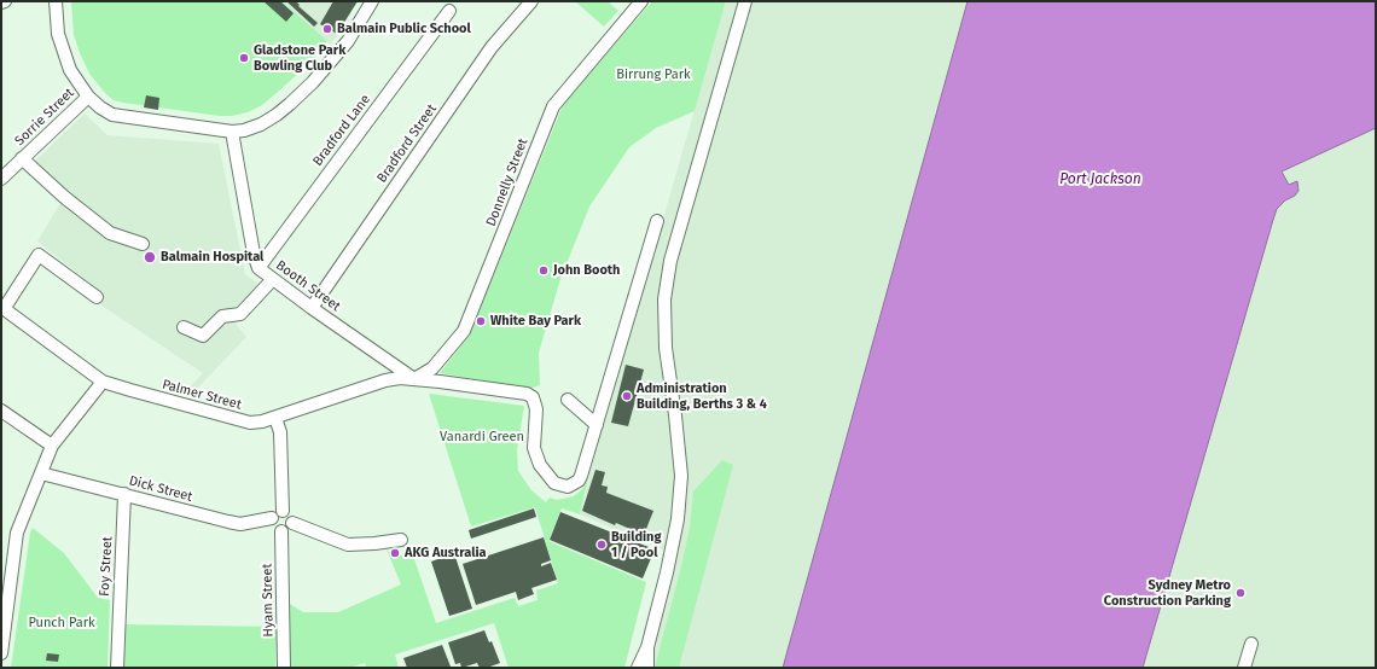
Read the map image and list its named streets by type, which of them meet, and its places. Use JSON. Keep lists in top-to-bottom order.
{
  "streets": {
    "street": [
      "Sorrie Street",
      "Bradford Lane",
      "Bradford Street",
      "Donnelly Street",
      "Booth Street",
      "Palmer Street",
      "Dick Street",
      "Foy Street",
      "Hyam Street"
    ]
  },
  "crossings": [
    ["Bradford Lane", "Booth Street"],
    ["Bradford Street", "Booth Street"],
    ["Donnelly Street", "Booth Street"],
    ["Donnelly Street", "Palmer Street"],
    ["Booth Street", "Palmer Street"],
    ["Dick Street", "Foy Street"],
    ["Dick Street", "Hyam Street"]
  ],
  "water": ["Port Jackson"],
  "parks": ["Birrung Park", "Vanardi Green", "Punch Park"],
  "places": [
    "Balmain Public School",
    "Gladstone Park Bowling Club",
    "Balmain Hospital",
    "John Booth",
    "White Bay Park",
    "Administration Building, Berths 3 & 4",
    "Building 1 / Pool",
    "AKG Australia",
    "Sydney Metro Construction Parking"
  ]
}
